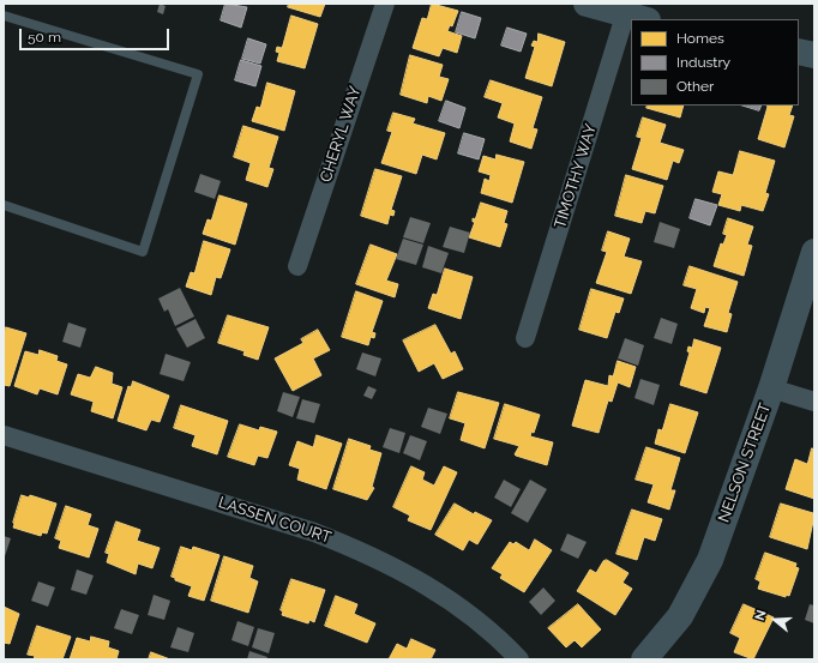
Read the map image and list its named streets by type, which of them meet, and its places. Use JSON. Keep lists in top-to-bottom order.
{
  "streets": {
    "street": [
      "CHERYL WAY",
      "TIMOTHY WAY",
      "NELSON STREET",
      "LASSEN COURT"
    ]
  },
  "legend": ["Homes", "Industry", "Other"],
  "scale_bar": "50 m",
  "north": "left"
}
